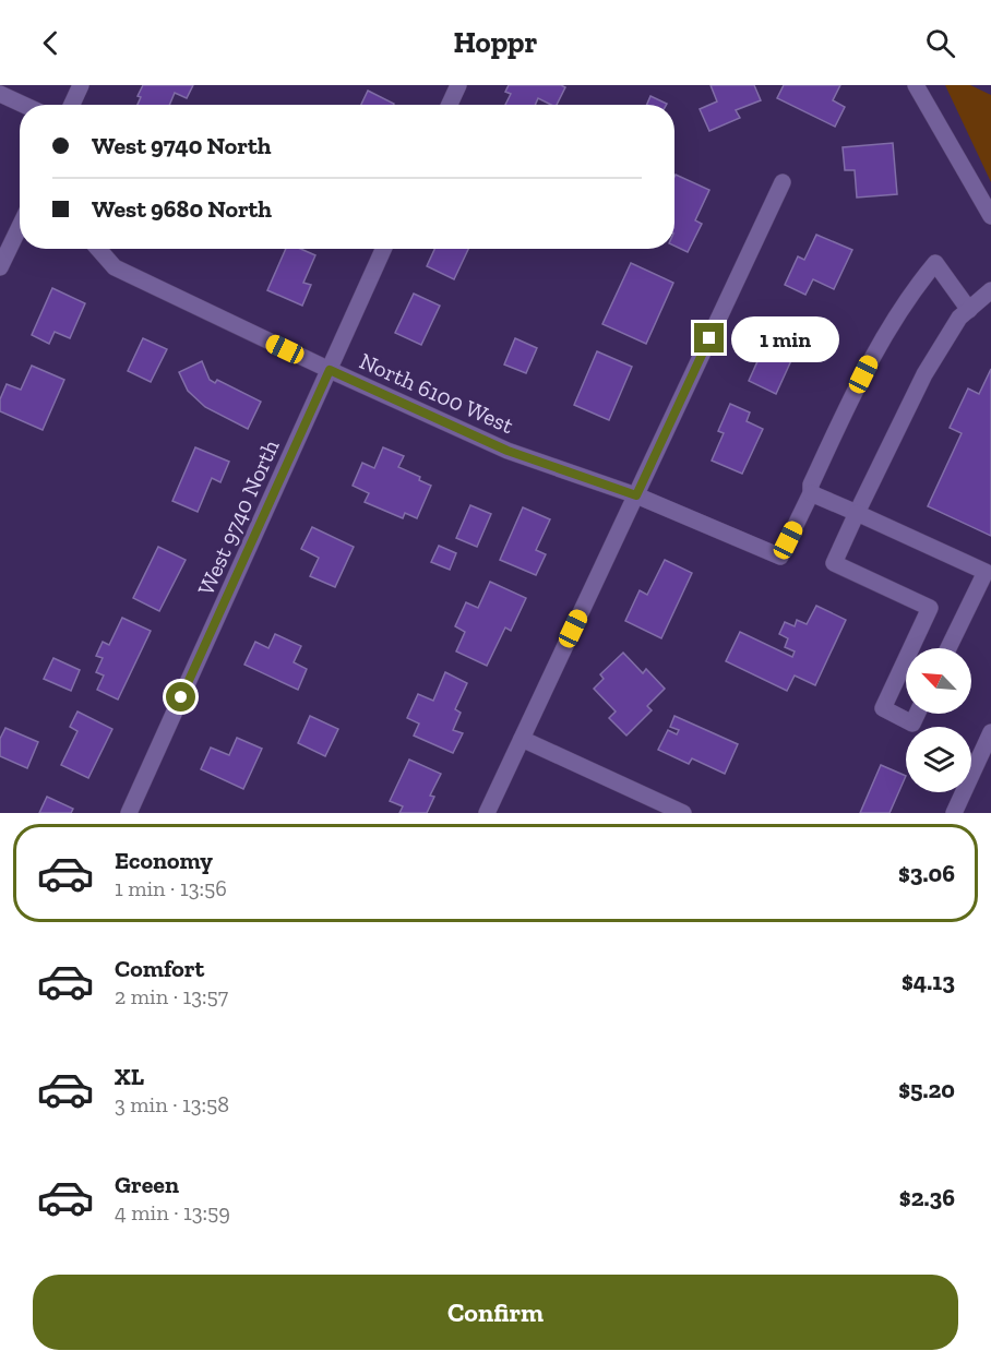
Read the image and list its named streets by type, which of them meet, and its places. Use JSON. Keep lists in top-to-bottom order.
{
  "streets": {
    "street": ["North 6100 West", "West 9740 North"]
  },
  "crossings": [
    ["North 6100 West", "West 9740 North"]
  ],
  "north": "top left",
  "page": {
    "header": "Hoppr",
    "banner": ["West 9740 North", "West 9680 North"],
    "bubble": "1 min",
    "list": [
      {
        "name": "Economy",
        "note": "1 min · 13:56",
        "value": "$3.06"
      },
      {
        "name": "Comfort",
        "note": "2 min · 13:57",
        "value": "$4.13"
      },
      {
        "name": "XL",
        "note": "3 min · 13:58",
        "value": "$5.20"
      },
      {
        "name": "Green",
        "note": "4 min · 13:59",
        "value": "$2.36"
      }
    ],
    "buttons": "Confirm"
  }
}
